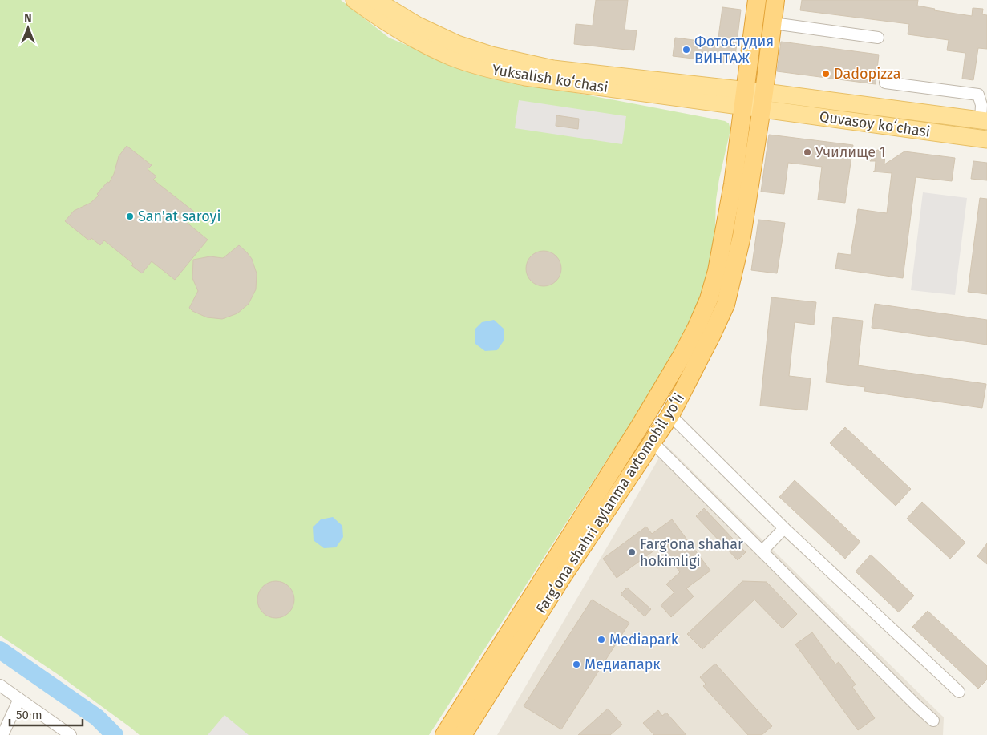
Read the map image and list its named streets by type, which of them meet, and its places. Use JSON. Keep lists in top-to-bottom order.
{
  "streets": {
    "highway": ["Fargʻona shahri aylanma avtomobil yoʻli"],
    "main road": ["Yuksalish koʻchasi", "Quvasoy koʻchasi"]
  },
  "crossings": [
    ["Yuksalish koʻchasi", "Quvasoy koʻchasi"],
    ["Yuksalish koʻchasi", "Fargʻona shahri aylanma avtomobil yoʻli"],
    ["Quvasoy koʻchasi", "Fargʻona shahri aylanma avtomobil yoʻli"]
  ],
  "places": [
    "Фотостудия ВИНТАЖ",
    "Dadopizza",
    "Училище 1",
    "San'at saroyi",
    "Farg'ona shahar hokimligi",
    "Mediapark",
    "Медиапарк"
  ],
  "scale_bar": "50 m",
  "north": "top"
}
